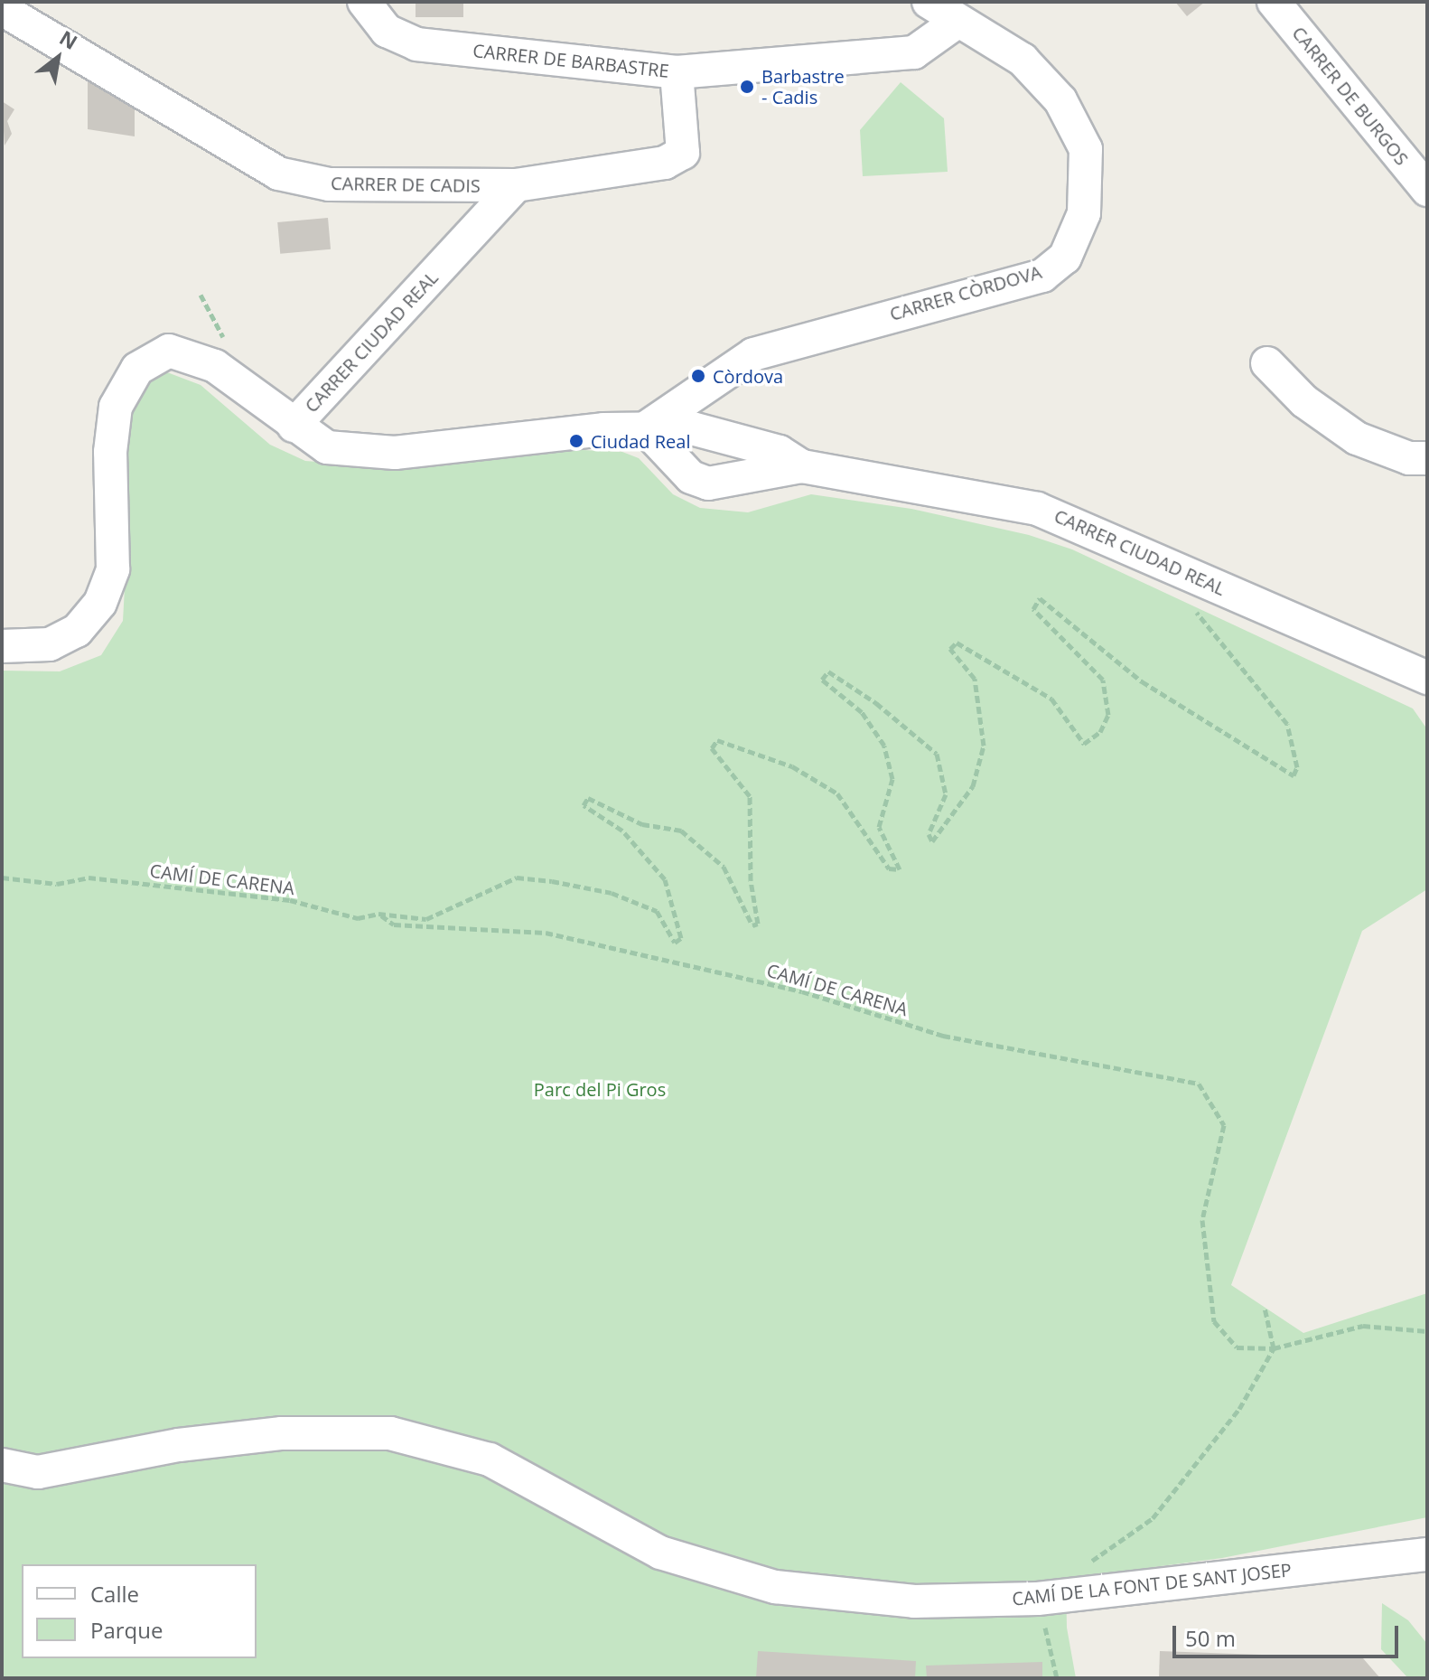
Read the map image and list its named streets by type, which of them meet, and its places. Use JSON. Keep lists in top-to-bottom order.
{
  "streets": {
    "street": [
      "CARRER DE BARBASTRE",
      "CARRER DE BURGOS",
      "CARRER DE CADIS",
      "CARRER CÒRDOVA",
      "CARRER CIUDAD REAL",
      "CAMÍ DE LA FONT DE SANT JOSEP"
    ],
    "path": ["CAMÍ DE CARENA"]
  },
  "crossings": [
    ["CARRER DE BARBASTRE", "CARRER DE CADIS"],
    ["CARRER DE BARBASTRE", "CARRER CÒRDOVA"],
    ["CARRER DE CADIS", "CARRER CIUDAD REAL"],
    ["CARRER CÒRDOVA", "CARRER CIUDAD REAL"]
  ],
  "parks": ["Parc del Pi Gros"],
  "places": ["Barbastre - Cadis", "Còrdova", "Ciudad Real"],
  "legend": ["Calle", "Parque"],
  "scale_bar": "50 m",
  "north": "top right"
}
